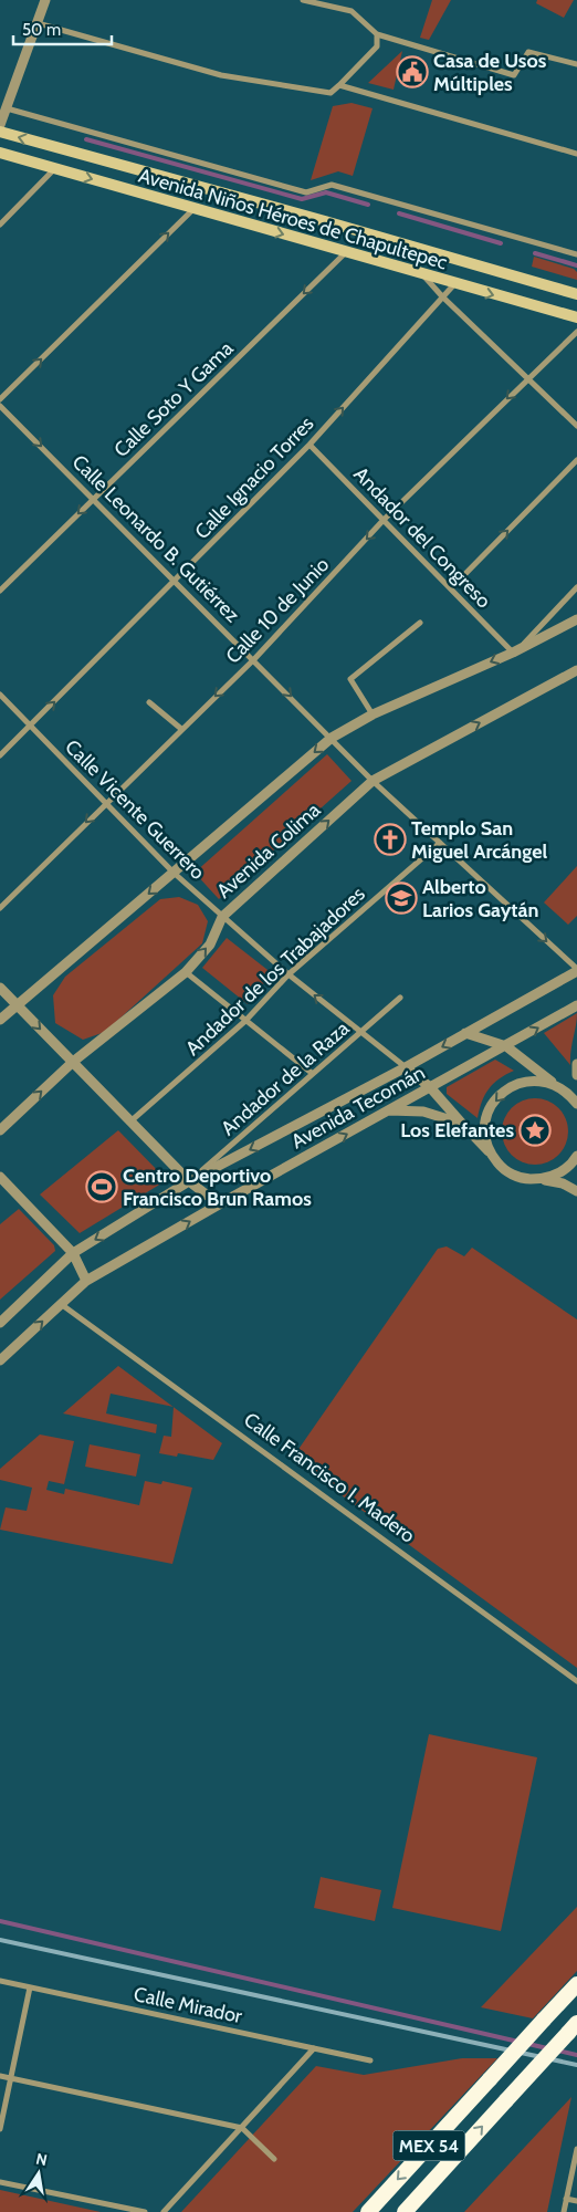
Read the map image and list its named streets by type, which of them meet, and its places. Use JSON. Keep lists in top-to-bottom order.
{
  "streets": {
    "highway": ["MEX 54"],
    "main road": ["Avenida Niños Héroes de Chapultepec"],
    "street": [
      "Calle Soto Y Gama",
      "Calle Ignacio Torres",
      "Andador del Congreso",
      "Calle Leonardo B. Gutiérrez",
      "Calle 10 de Junio",
      "Calle Vicente Guerrero",
      "Avenida Colima",
      "Andador de los Trabajadores",
      "Andador de la Raza",
      "Avenida Tecomán",
      "Calle Francisco I. Madero",
      "Calle Mirador"
    ]
  },
  "crossings": [
    ["Avenida Niños Héroes de Chapultepec", "Calle Soto Y Gama"],
    ["Avenida Niños Héroes de Chapultepec", "Calle Ignacio Torres"],
    ["Calle Soto Y Gama", "Calle Leonardo B. Gutiérrez"],
    ["Calle Ignacio Torres", "Andador del Congreso"],
    ["Calle Ignacio Torres", "Calle Leonardo B. Gutiérrez"],
    ["Calle Ignacio Torres", "Calle Vicente Guerrero"],
    ["Andador del Congreso", "Calle 10 de Junio"],
    ["Calle Leonardo B. Gutiérrez", "Calle 10 de Junio"],
    ["Calle Leonardo B. Gutiérrez", "Avenida Colima"],
    ["Calle Leonardo B. Gutiérrez", "Andador de los Trabajadores"],
    ["Calle Leonardo B. Gutiérrez", "Avenida Tecomán"],
    ["Calle 10 de Junio", "Calle Vicente Guerrero"],
    ["Calle Vicente Guerrero", "Avenida Colima"],
    ["Calle Vicente Guerrero", "Andador de los Trabajadores"],
    ["Calle Vicente Guerrero", "Andador de la Raza"],
    ["Calle Vicente Guerrero", "Avenida Tecomán"],
    ["Andador de la Raza", "Avenida Tecomán"],
    ["Avenida Tecomán", "Calle Francisco I. Madero"]
  ],
  "one_way": [
    "Calle Soto Y Gama",
    "Calle Ignacio Torres",
    "Calle Leonardo B. Gutiérrez",
    "Calle 10 de Junio"
  ],
  "places": {
    "public building": ["Casa de Usos Múltiples"],
    "church": ["Templo San Miguel Arcángel"],
    "school or university": ["Alberto Larios Gaytán"],
    "place": ["Los Elefantes"],
    "sports": ["Centro Deportivo Francisco Brun Ramos"]
  },
  "scale_bar": "50 m",
  "north": "top"
}
